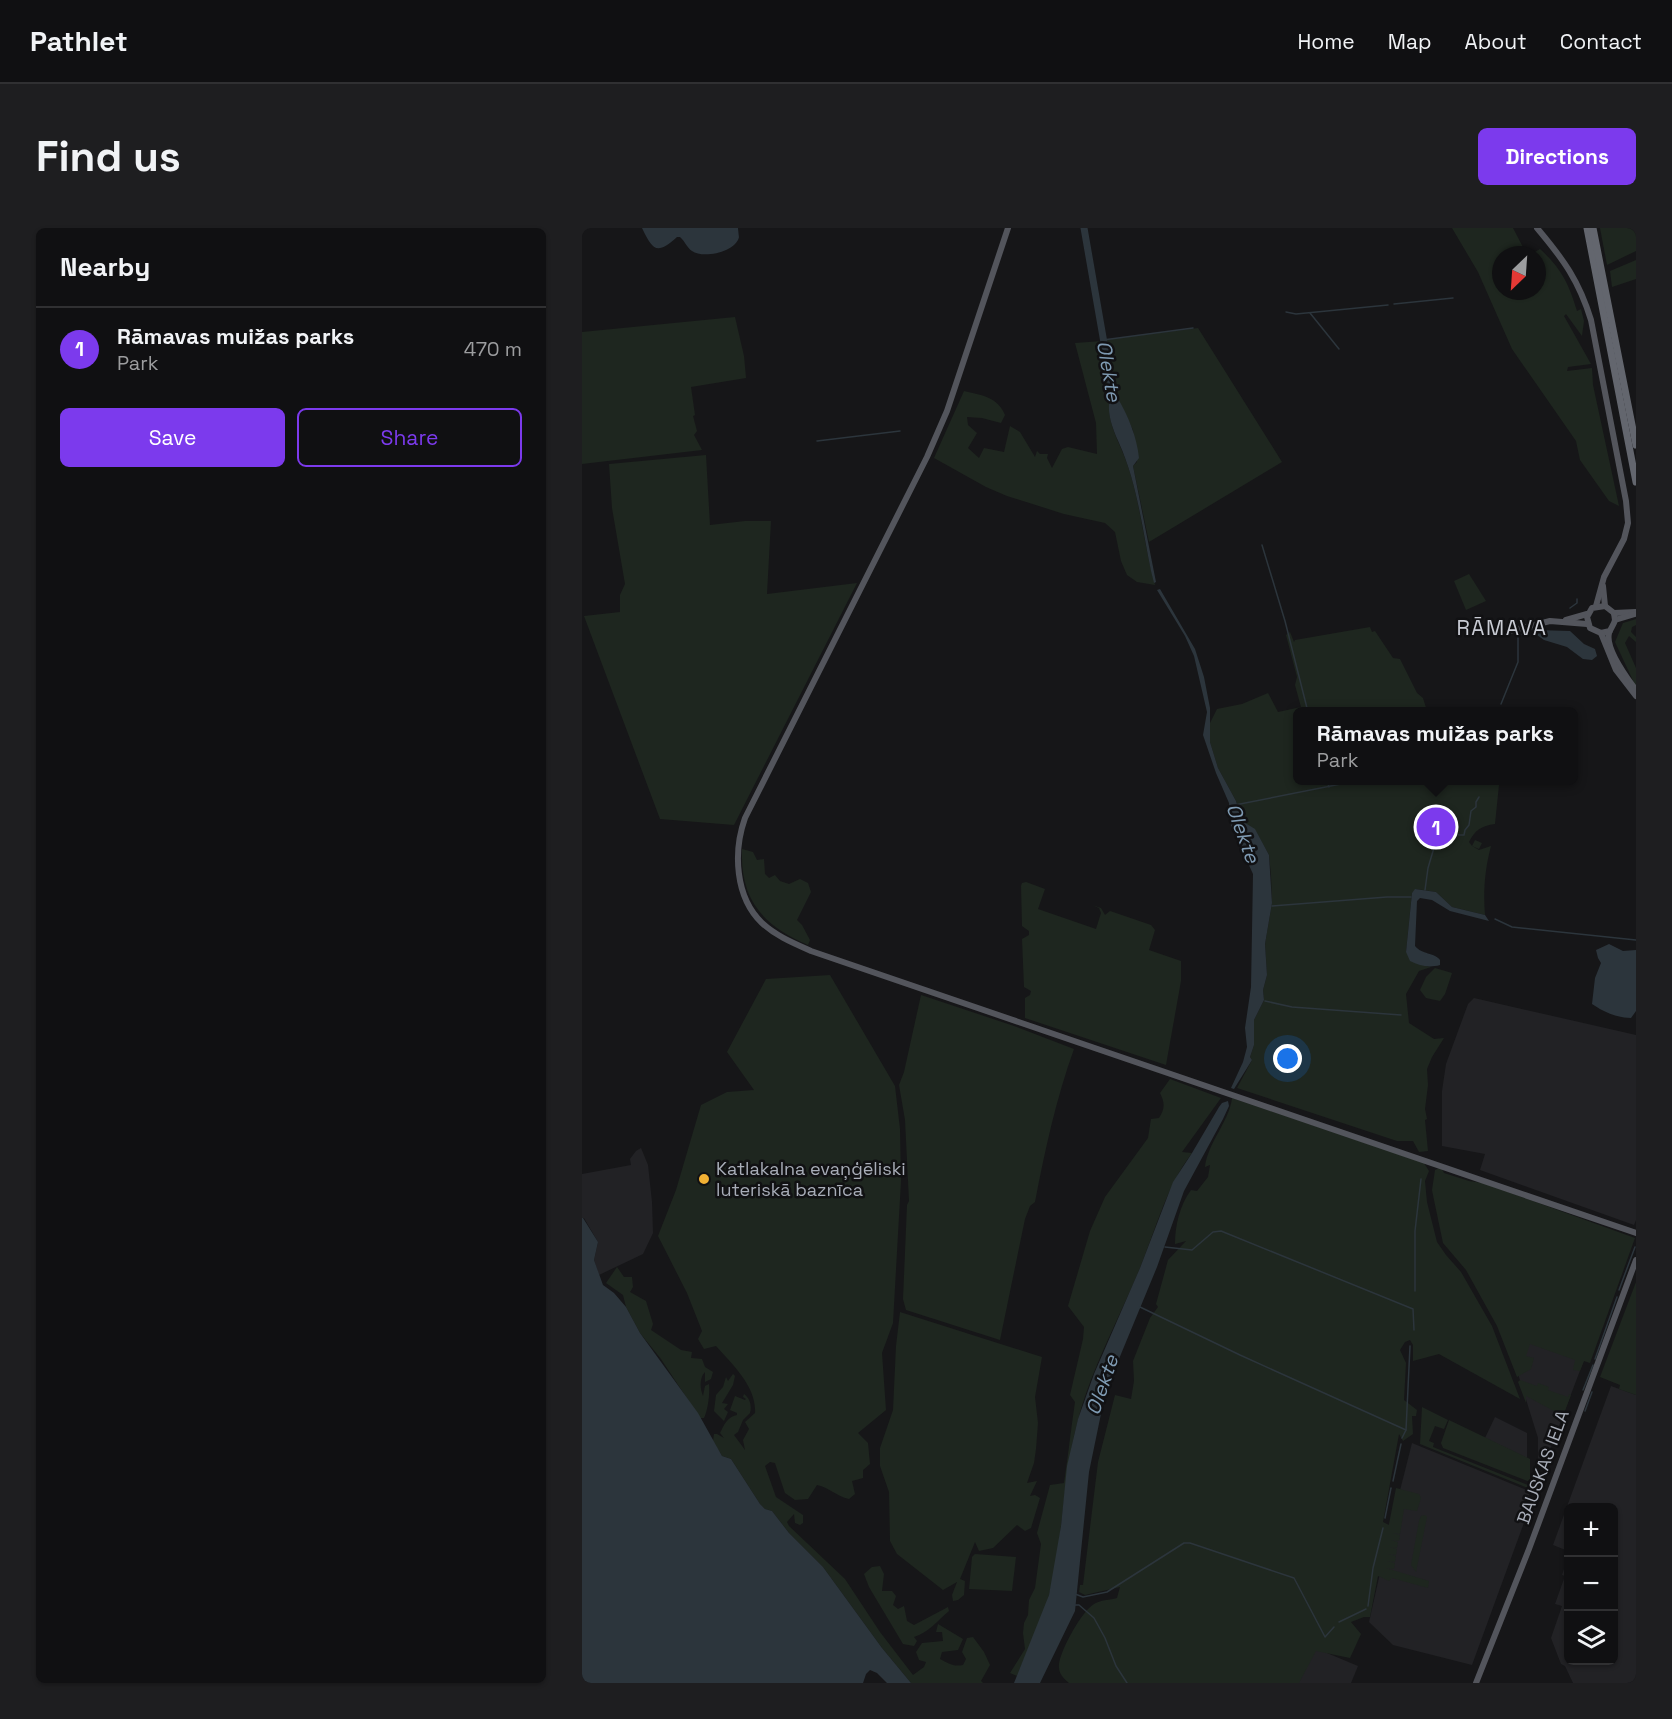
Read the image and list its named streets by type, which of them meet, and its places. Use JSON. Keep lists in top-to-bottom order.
{
  "streets": {
    "main road": ["BAUSKAS IELA"]
  },
  "districts": ["RĀMAVA"],
  "water": ["Olekte"],
  "places": ["Katlakalna evaņģēliski luteriskā baznīca"],
  "north": "bottom left",
  "page": {
    "header": "Pathlet",
    "nav": [
      "Home",
      "Map",
      "About",
      "Contact"
    ],
    "buttons": [
      "Directions",
      ["Save", "Share"]
    ],
    "title": "Find us",
    "heading": "Nearby",
    "list": [
      {
        "mark": "1",
        "name": "Rāmavas muižas parks",
        "note": "Park",
        "value": "470 m"
      }
    ],
    "popup": ["Rāmavas muižas parks", "Park"],
    "pins": "1",
    "map_buttons": ["+", "−"]
  }
}
